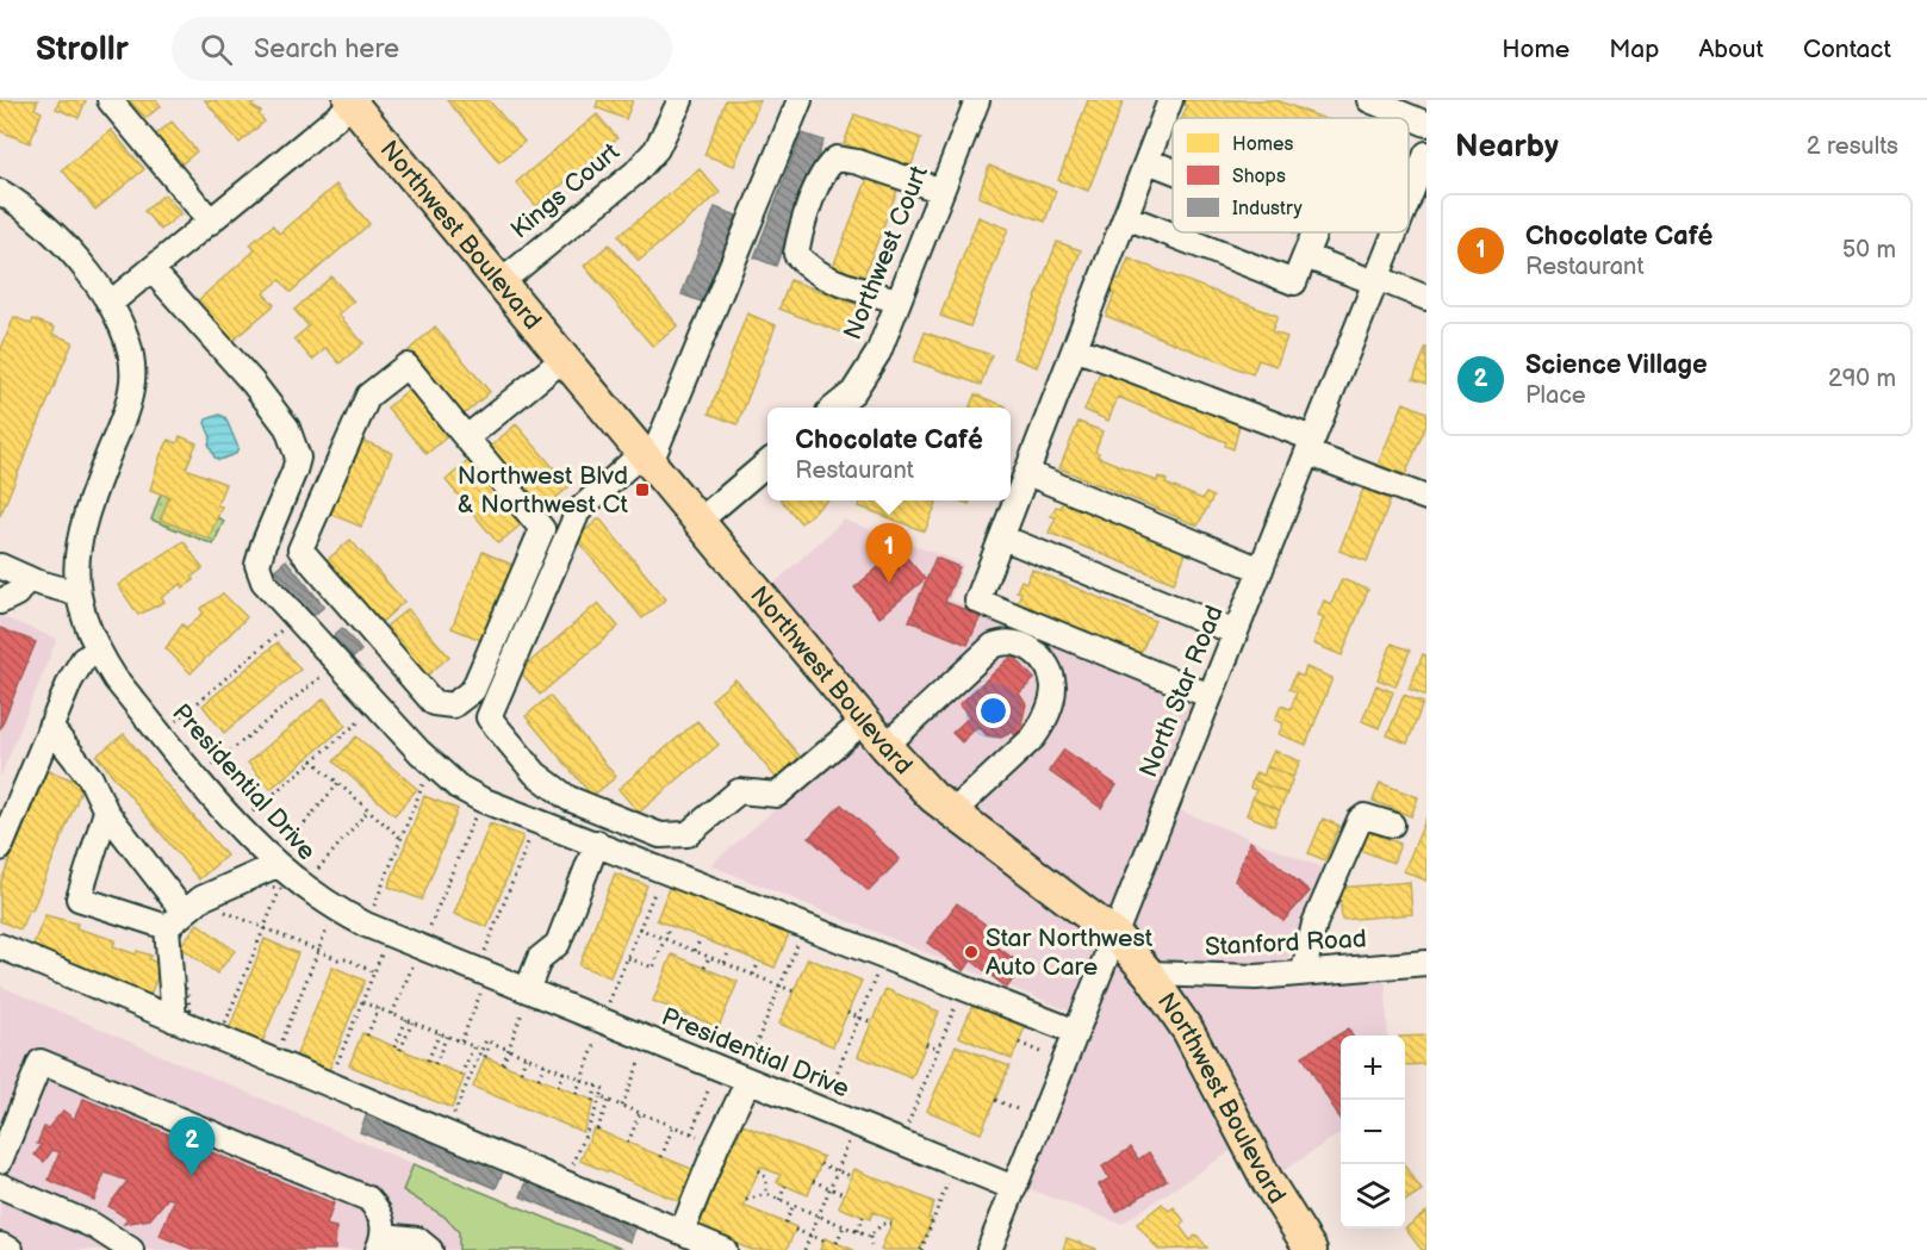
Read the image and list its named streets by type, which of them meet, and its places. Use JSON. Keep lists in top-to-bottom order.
{
  "streets": {
    "main road": ["Northwest Boulevard"],
    "street": [
      "Kings Court",
      "Northwest Court",
      "North Star Road",
      "Presidential Drive",
      "Stanford Road"
    ]
  },
  "crossings": [
    ["Kings Court", "Northwest Boulevard"],
    ["Northwest Boulevard", "North Star Road"],
    ["Northwest Boulevard", "Stanford Road"],
    ["North Star Road", "Presidential Drive"]
  ],
  "places": {
    "transit": ["Northwest Blvd & Northwest Ct"],
    "other": ["Star Northwest Auto Care"]
  },
  "legend": ["Homes", "Shops", "Industry"],
  "page": {
    "header": "Strollr",
    "search": "Search here",
    "nav": [
      "Home",
      "Map",
      "About",
      "Contact"
    ],
    "heading": ["Nearby", "2 results"],
    "list": [
      {
        "mark": "1",
        "name": "Chocolate Café",
        "note": "Restaurant",
        "value": "50 m"
      },
      {
        "mark": "2",
        "name": "Science Village",
        "note": "Place",
        "value": "290 m"
      }
    ],
    "popup": ["Chocolate Café", "Restaurant"],
    "pins": ["1", "2"],
    "map_buttons": ["+", "−"]
  }
}
